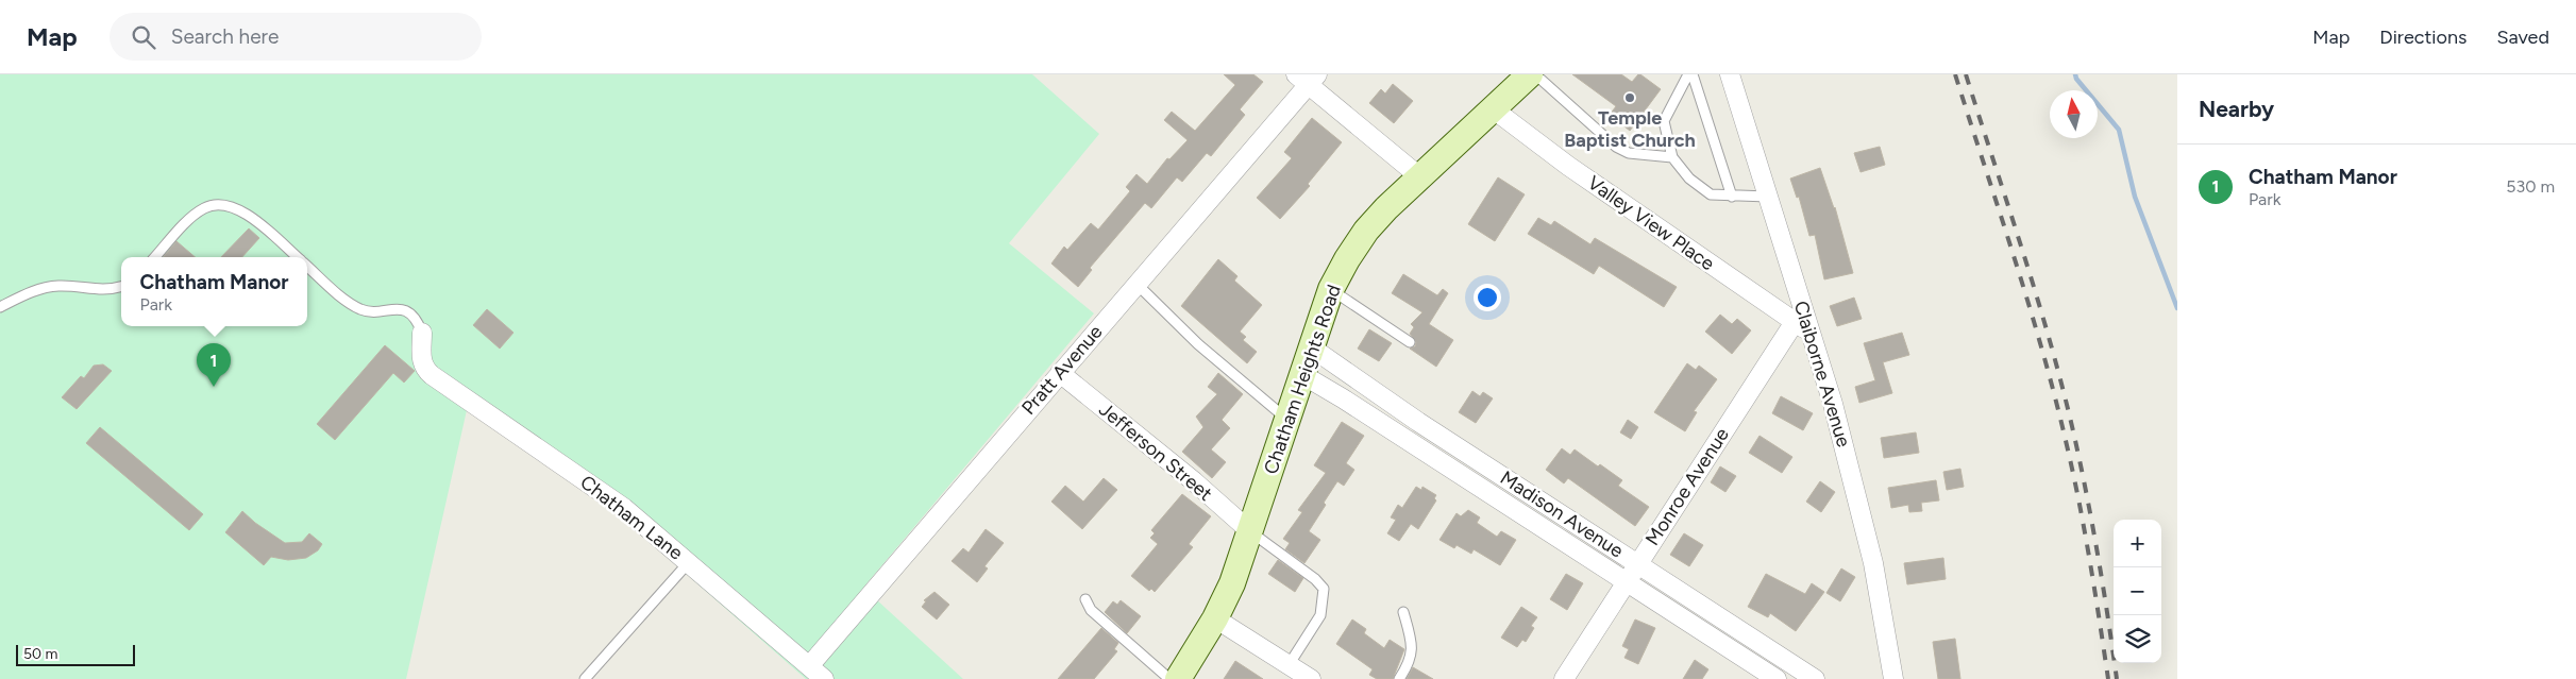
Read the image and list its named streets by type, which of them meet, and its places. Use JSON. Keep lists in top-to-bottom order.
{
  "streets": {
    "main road": ["Chatham Heights Road"],
    "street": [
      "Valley View Place",
      "Pratt Avenue",
      "Claiborne Avenue",
      "Jefferson Street",
      "Monroe Avenue",
      "Madison Avenue",
      "Chatham Lane"
    ]
  },
  "crossings": [
    ["Valley View Place", "Claiborne Avenue"],
    ["Valley View Place", "Chatham Heights Road"],
    ["Valley View Place", "Monroe Avenue"],
    ["Pratt Avenue", "Jefferson Street"],
    ["Pratt Avenue", "Chatham Lane"],
    ["Chatham Heights Road", "Jefferson Street"],
    ["Chatham Heights Road", "Madison Avenue"],
    ["Monroe Avenue", "Madison Avenue"]
  ],
  "places": ["Temple Baptist Church"],
  "scale_bar": "50 m",
  "north": "top",
  "page": {
    "header": "Map",
    "search": "Search here",
    "nav": ["Map", "Directions", "Saved"],
    "heading": "Nearby",
    "list": [
      {
        "mark": "1",
        "name": "Chatham Manor",
        "note": "Park",
        "value": "530 m"
      }
    ],
    "popup": ["Chatham Manor", "Park"],
    "pins": "1",
    "map_buttons": ["+", "−"],
    "scale": "50 m"
  }
}
